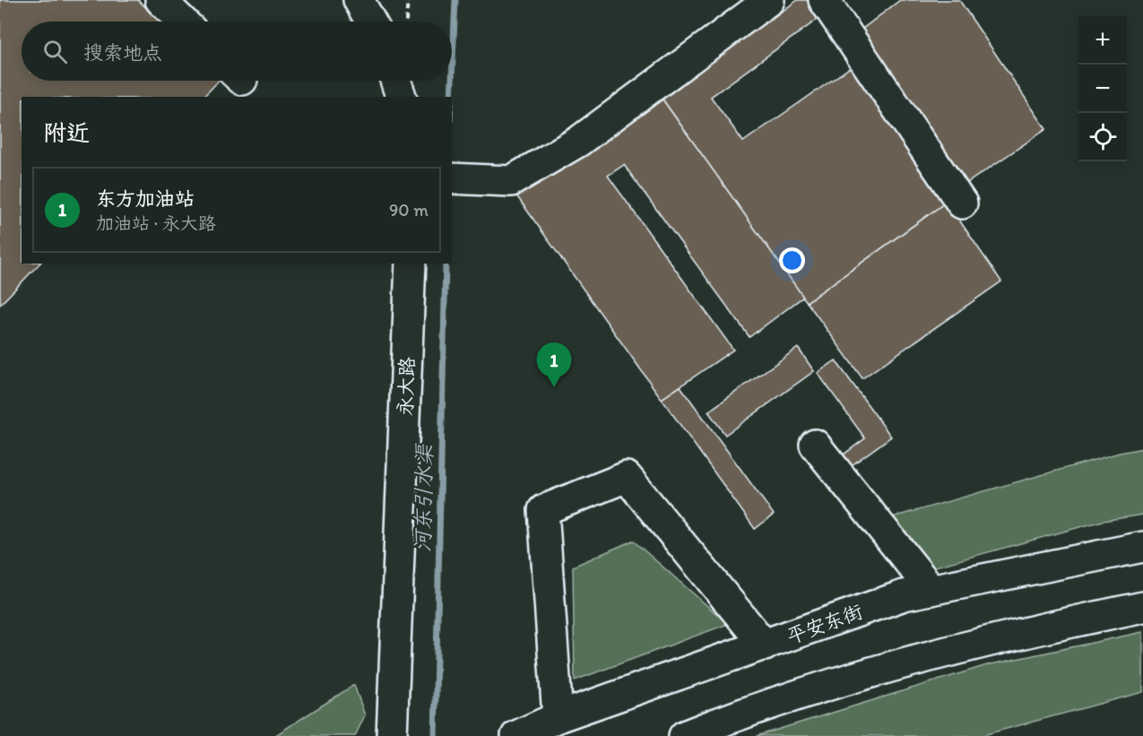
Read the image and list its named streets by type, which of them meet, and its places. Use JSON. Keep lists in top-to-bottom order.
{
  "streets": {
    "main road": ["永大路", "平安东街"]
  },
  "water": ["河东引水渠"],
  "page": {
    "map_buttons": ["+", "−"],
    "search": "搜索地点",
    "heading": "附近",
    "list": [
      {
        "mark": "1",
        "name": "东方加油站",
        "note": "加油站 · 永大路",
        "value": "90 m"
      }
    ],
    "pins": "1"
  }
}
